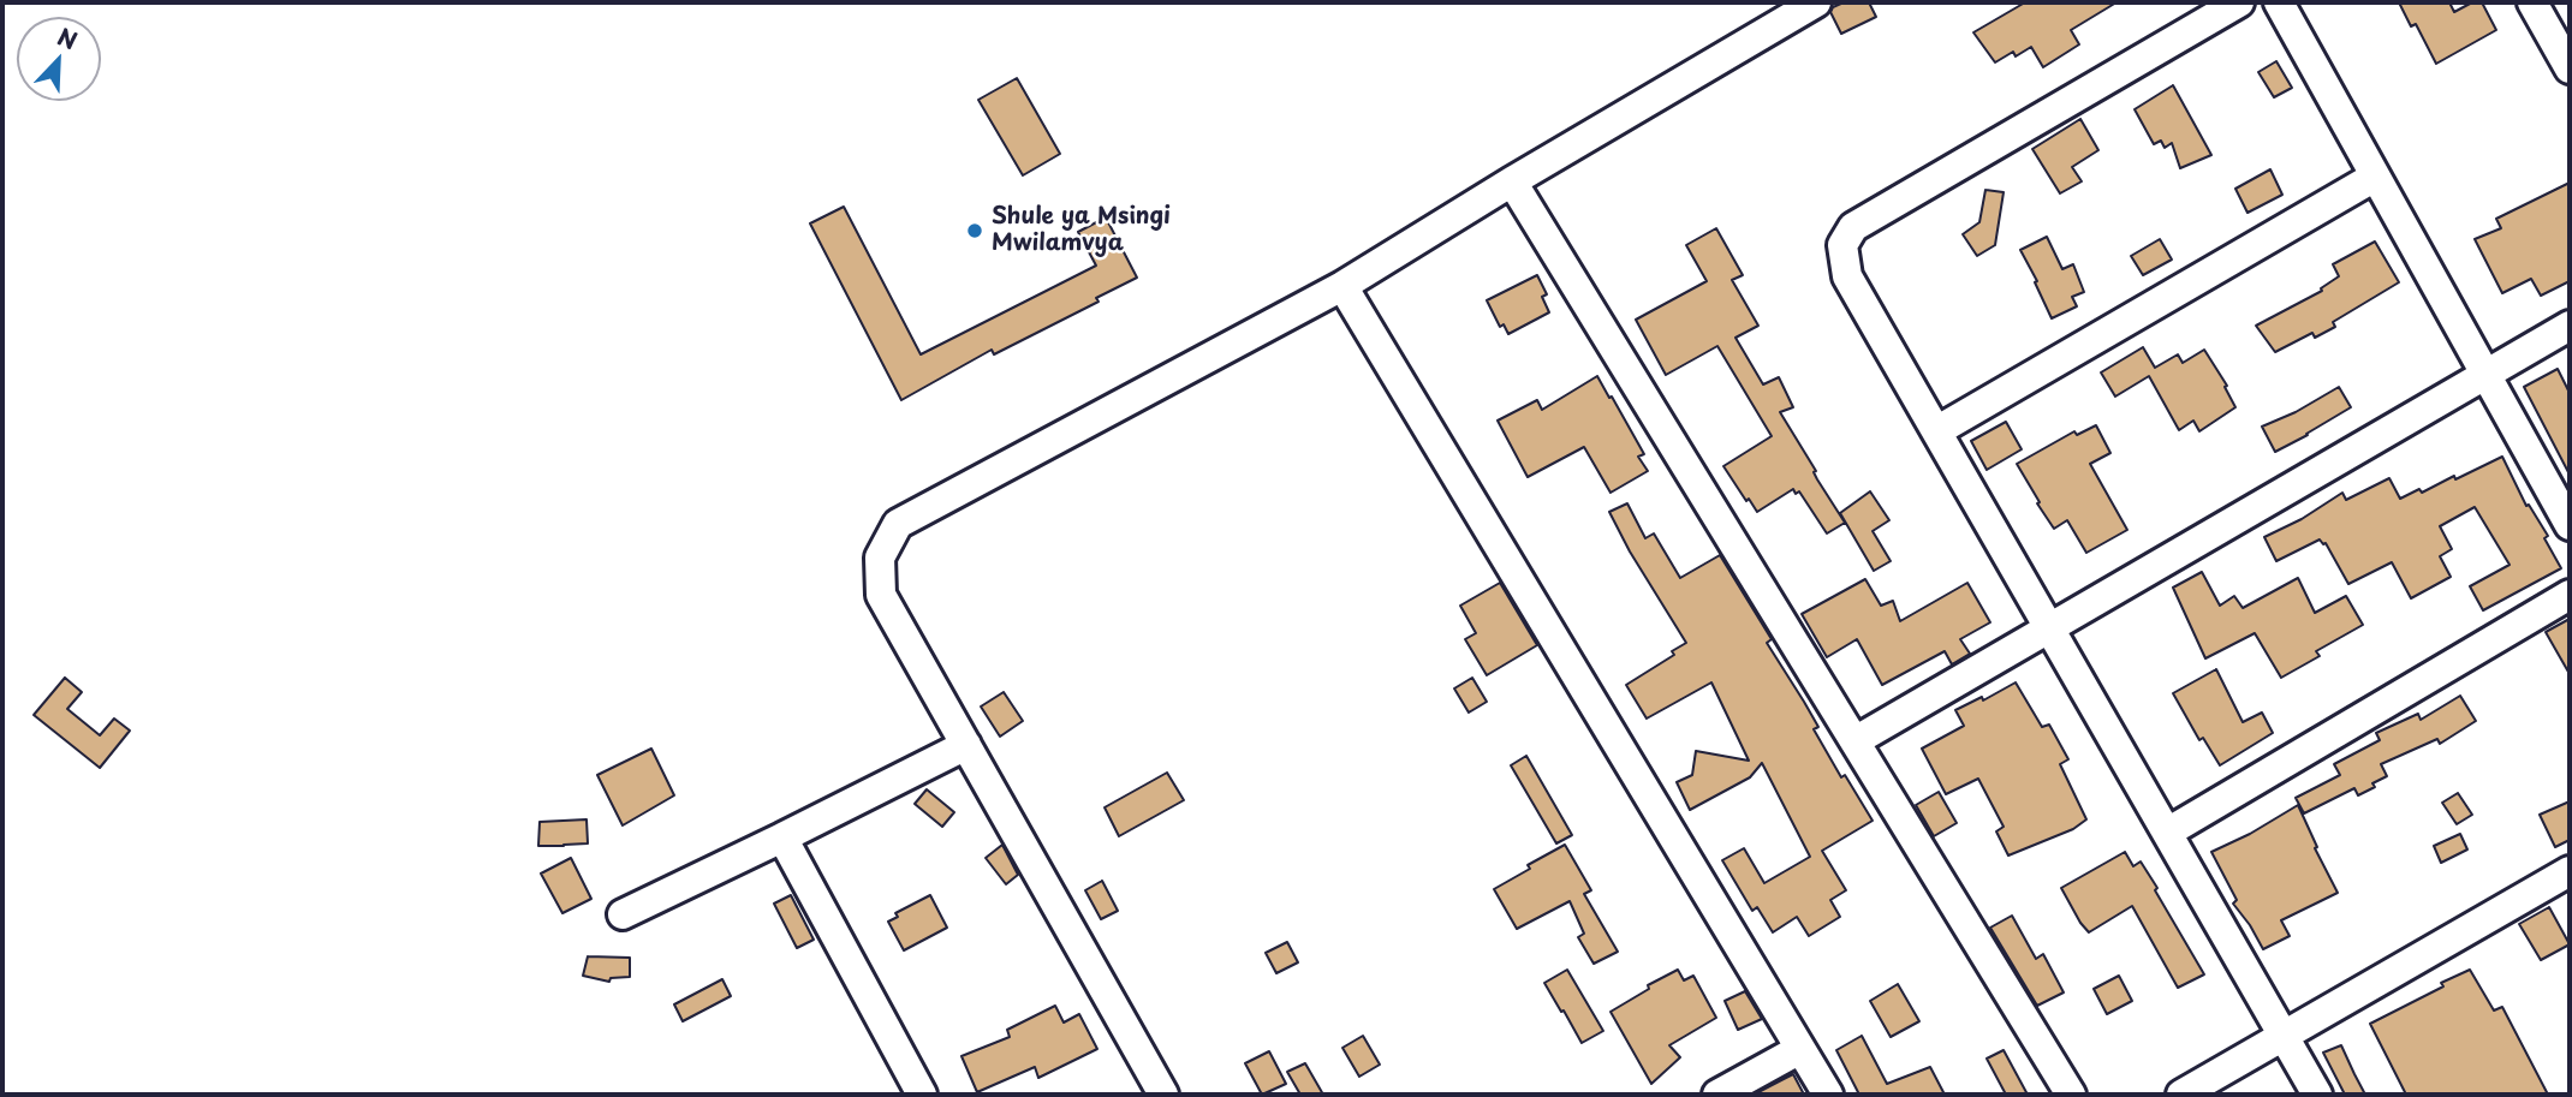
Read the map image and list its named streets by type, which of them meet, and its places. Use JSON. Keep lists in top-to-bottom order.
{
  "places": ["Shule ya Msingi Mwilamvya"],
  "north": "top right"
}
